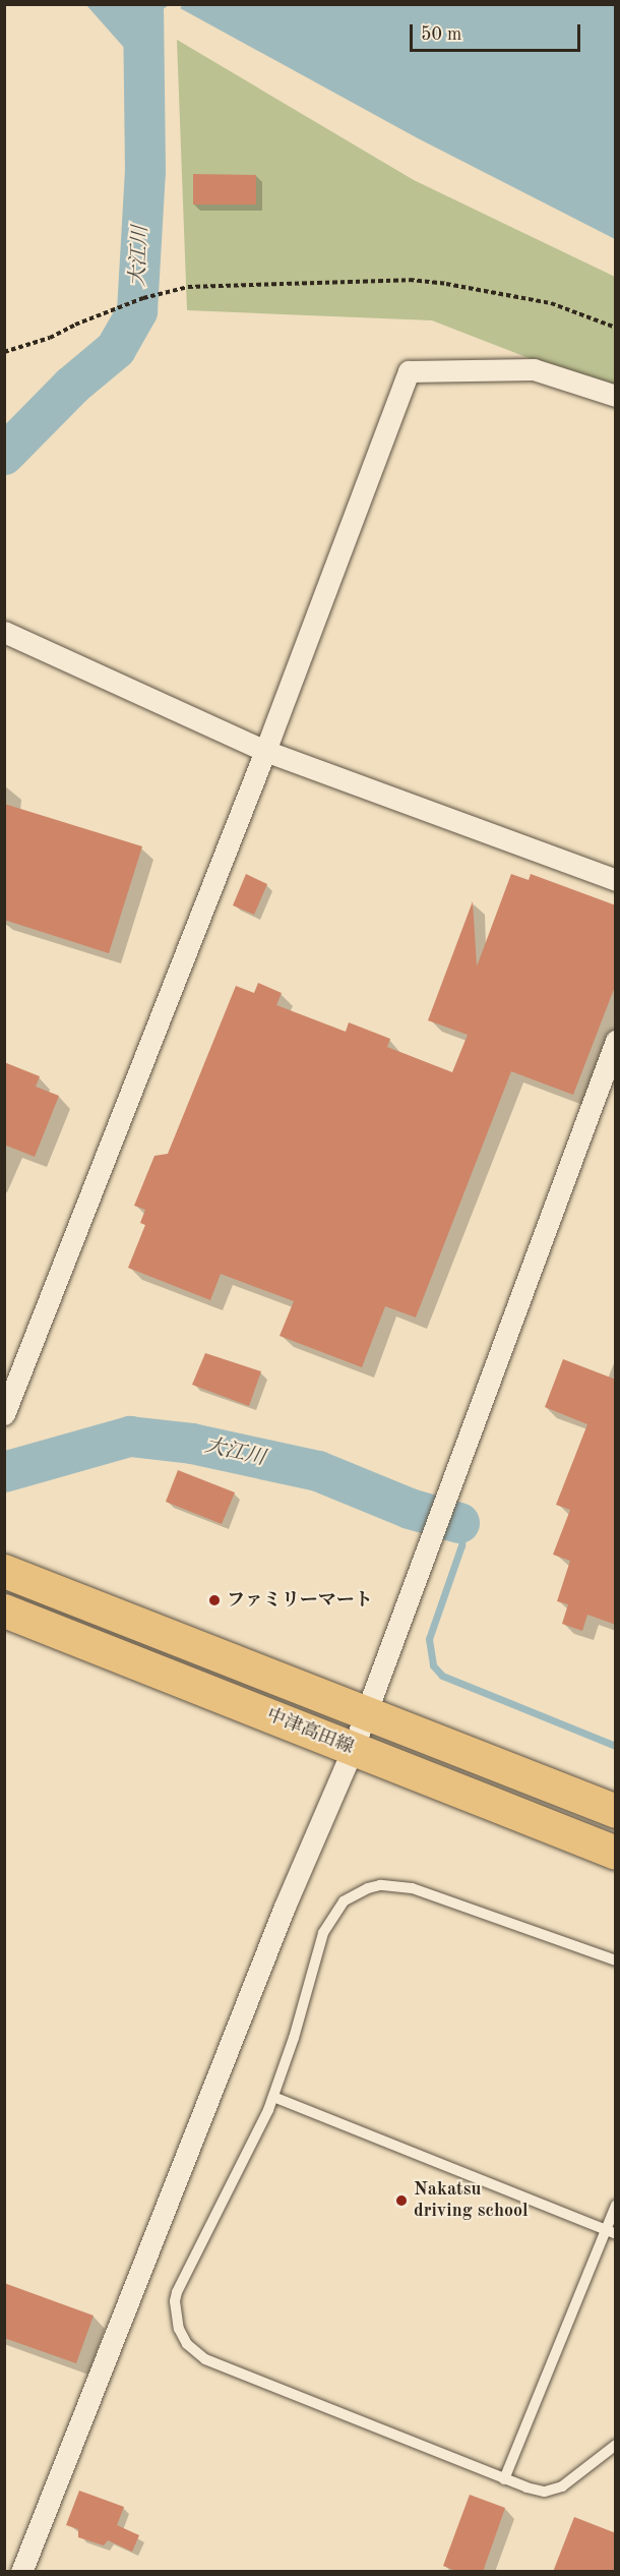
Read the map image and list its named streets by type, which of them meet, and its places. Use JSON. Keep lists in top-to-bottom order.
{
  "streets": {
    "main road": ["中津高田線"]
  },
  "water": ["大江川"],
  "places": ["ファミリーマート", "Nakatsu driving school"],
  "scale_bar": "50 m"
}
